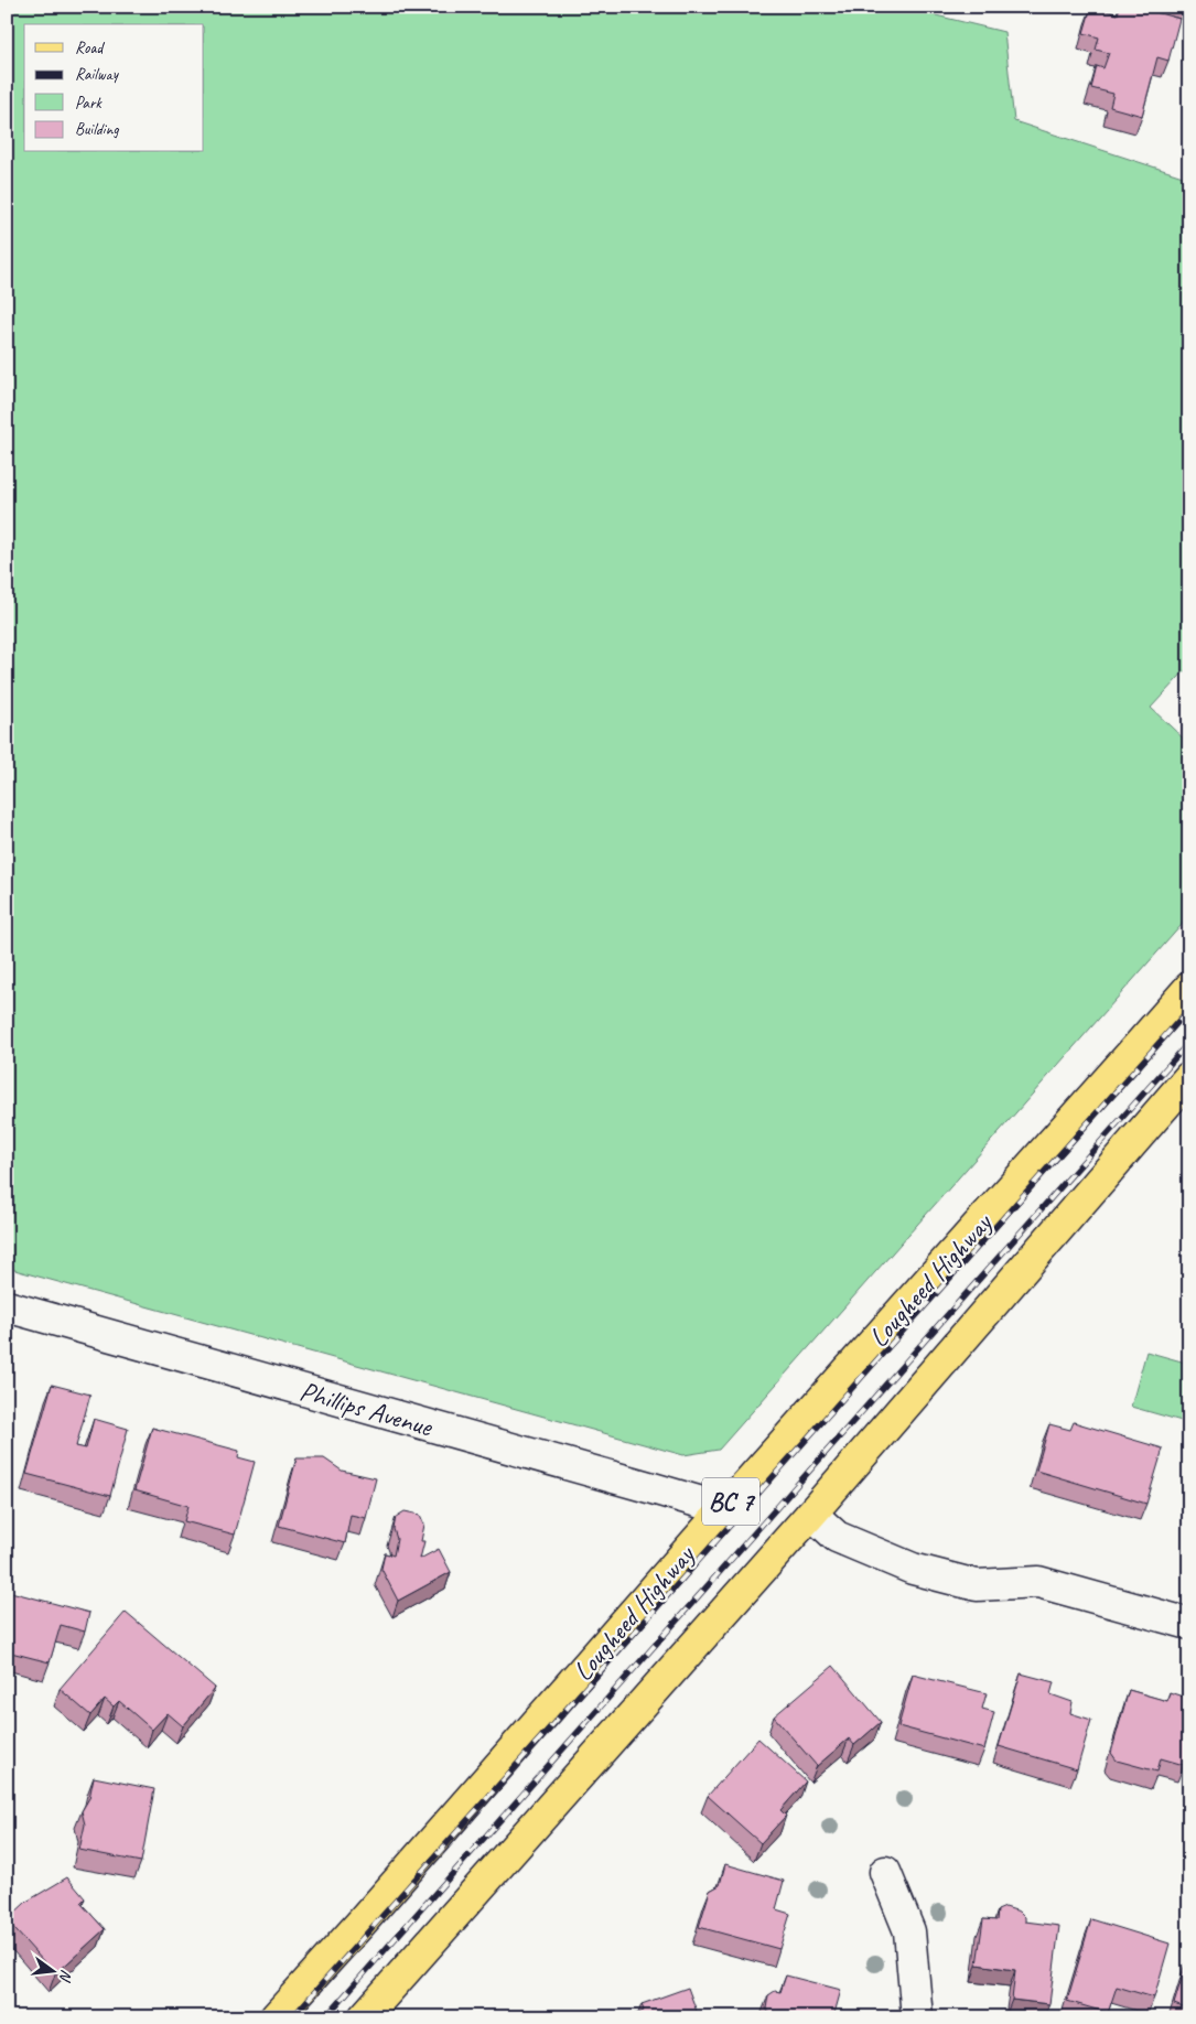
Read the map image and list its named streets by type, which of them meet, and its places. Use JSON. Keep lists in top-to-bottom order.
{
  "streets": {
    "main road": ["Lougheed Highway", "BC 7"],
    "street": ["Phillips Avenue"]
  },
  "crossings": [
    ["Lougheed Highway", "Phillips Avenue"]
  ],
  "legend": [
    "Road",
    "Railway",
    "Park",
    "Building"
  ],
  "north": "right"
}
